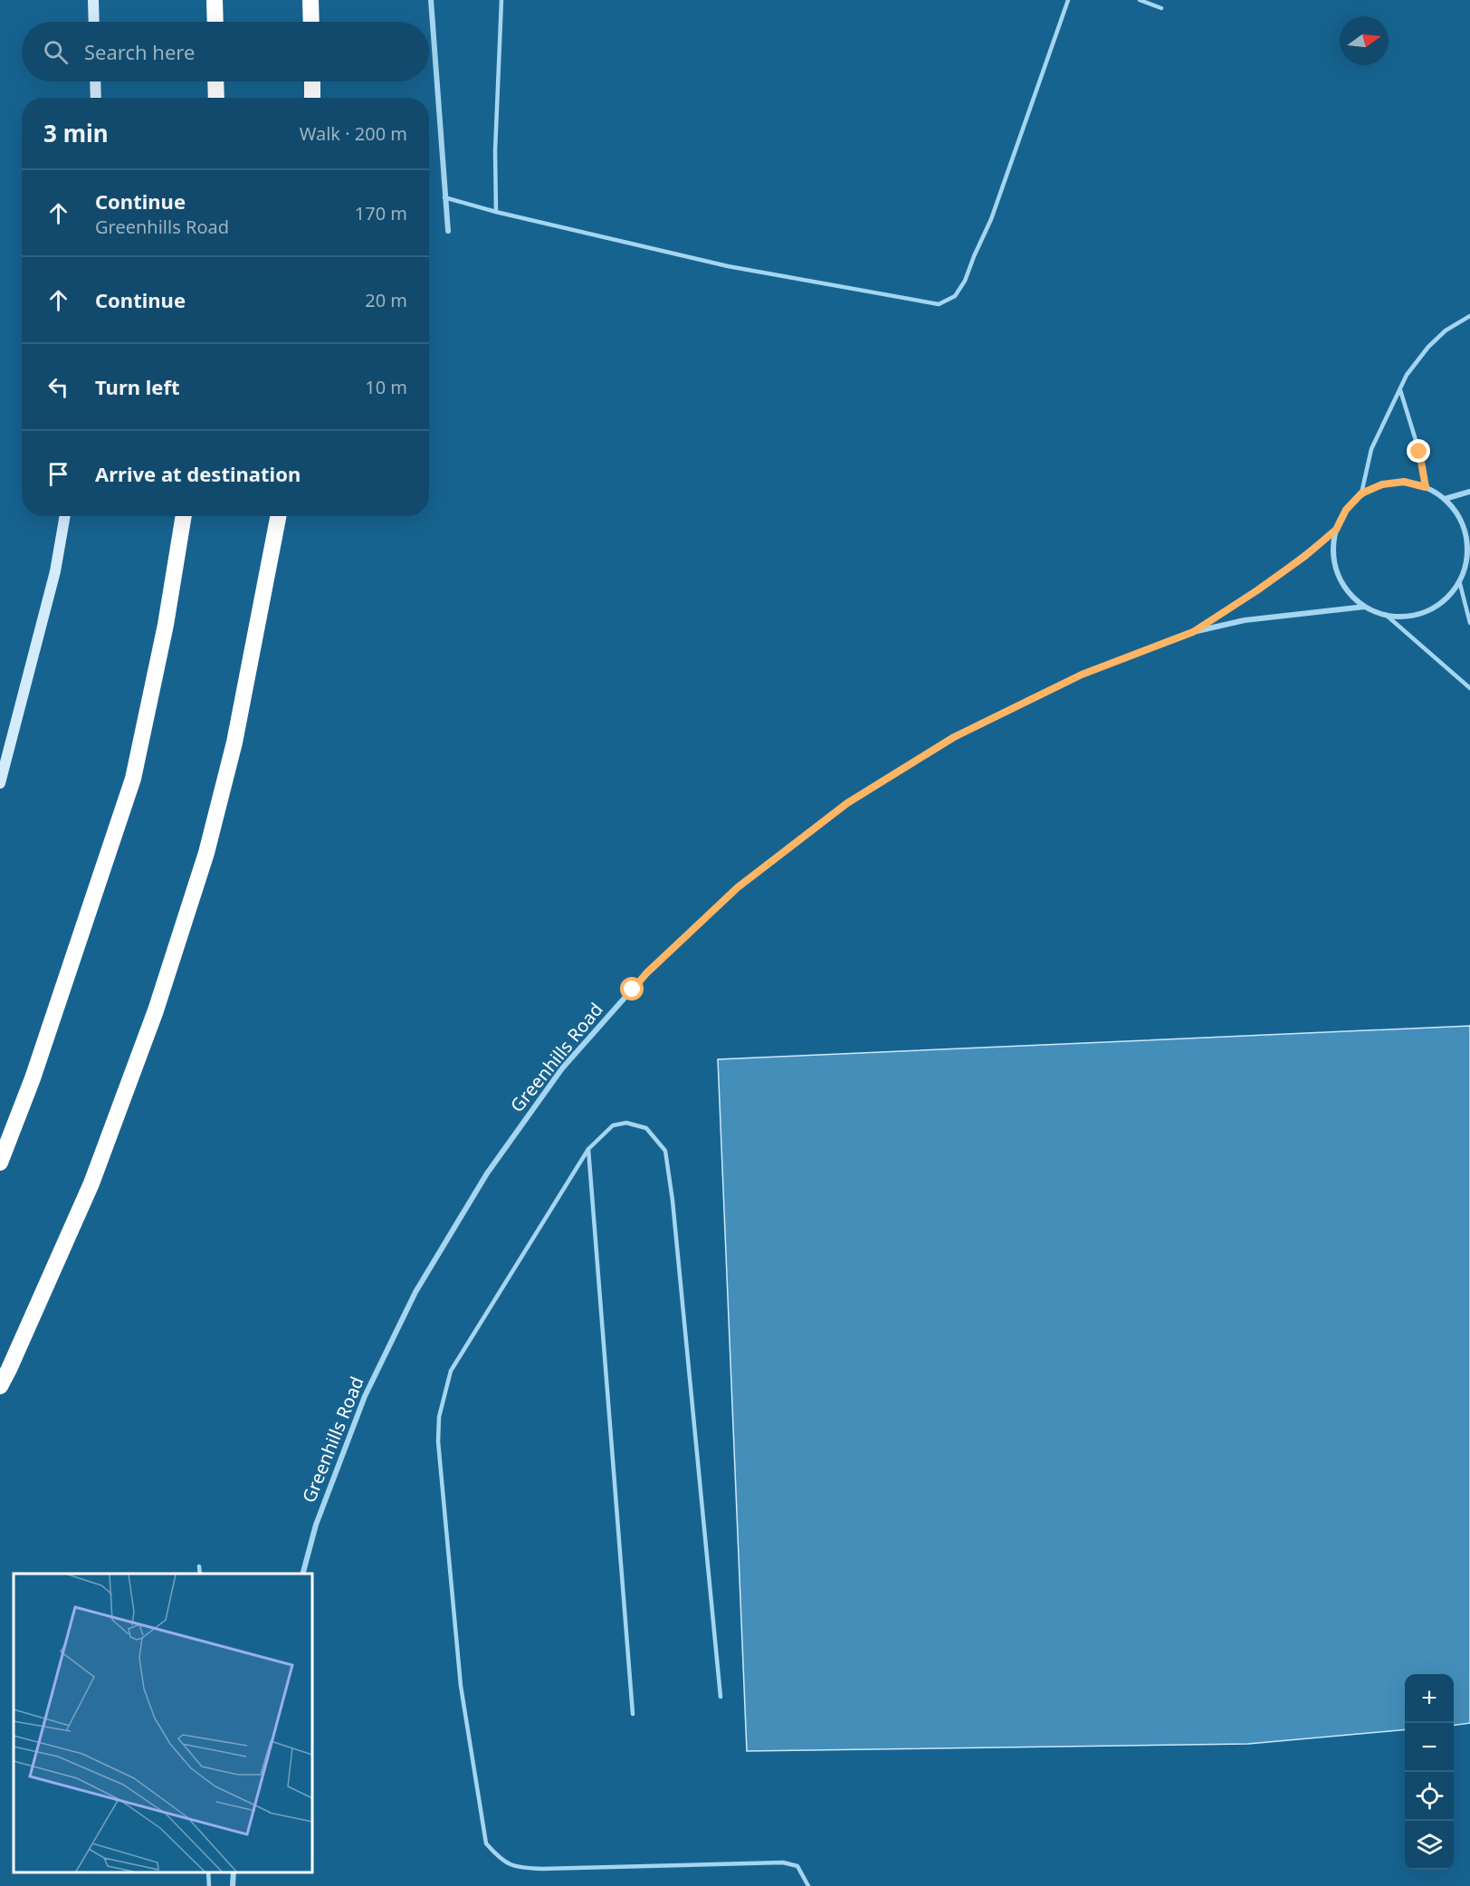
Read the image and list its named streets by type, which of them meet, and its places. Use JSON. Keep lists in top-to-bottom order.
{
  "streets": {
    "street": ["Greenhills Road"]
  },
  "north": "right",
  "page": {
    "search": "Search here",
    "heading": ["3 min", "Walk · 200 m"],
    "list": [
      ["Continue", "Greenhills Road", "170 m"],
      ["Continue", "20 m"],
      ["Turn left", "10 m"],
      "Arrive at destination"
    ],
    "map_buttons": ["+", "−"]
  }
}
